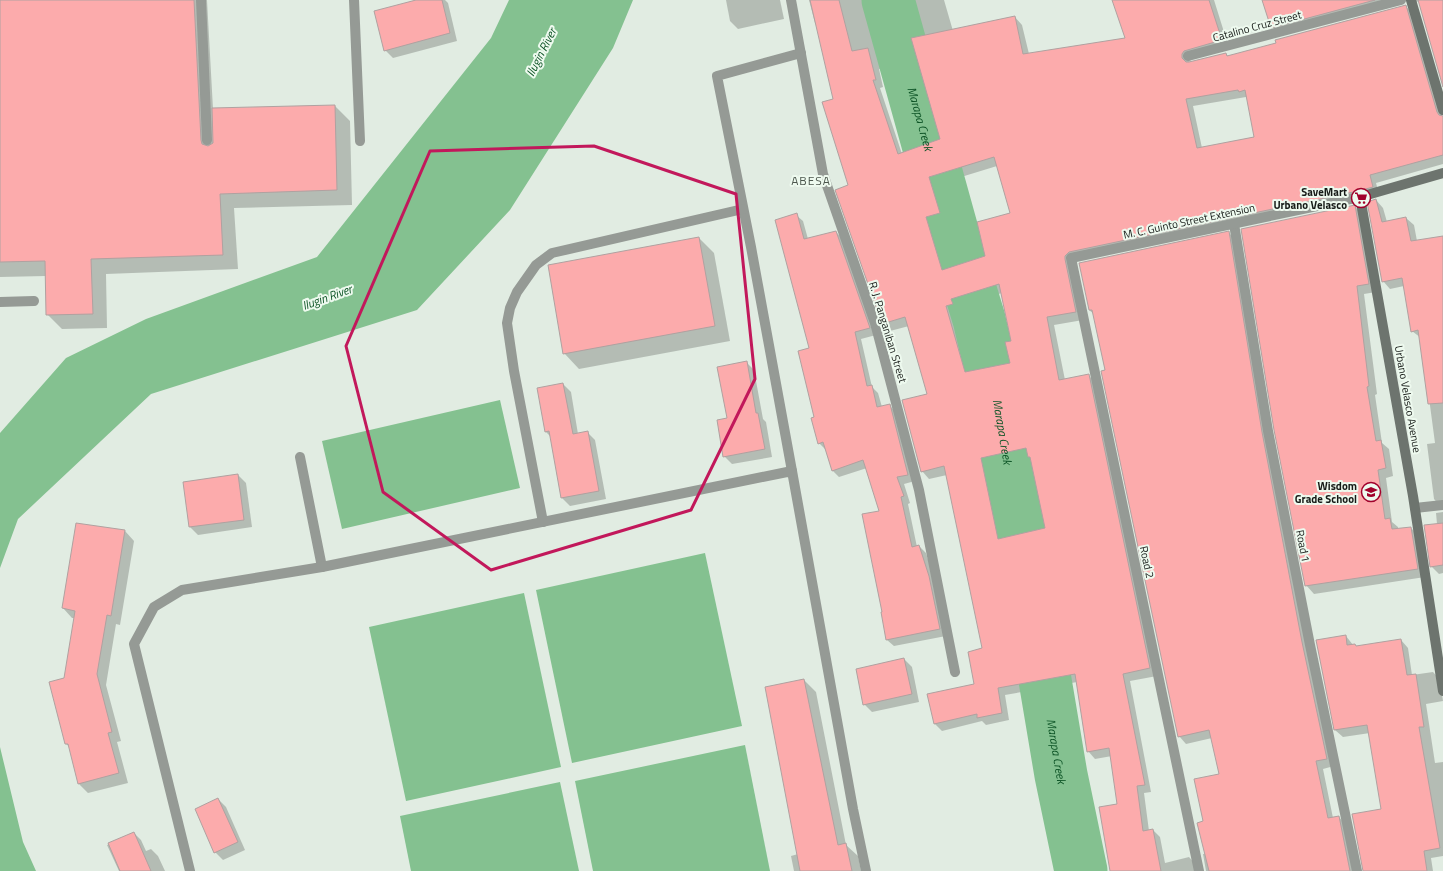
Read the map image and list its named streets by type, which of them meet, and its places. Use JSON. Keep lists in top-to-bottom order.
{
  "streets": {
    "main road": ["Urbano Velasco Avenue"],
    "street": [
      "Catalino Cruz Street",
      "M. C. Guinto Street Extension",
      "R. J. Panganiban Street",
      "Road 1",
      "Road 2"
    ]
  },
  "crossings": [
    ["M. C. Guinto Street Extension", "Urbano Velasco Avenue"],
    ["M. C. Guinto Street Extension", "Road 1"],
    ["M. C. Guinto Street Extension", "Road 2"]
  ],
  "districts": ["ABESA"],
  "water": ["Ilugin River", "Marapa Creek"],
  "places": {
    "supermarket": ["SaveMart Urbano Velasco"],
    "school or university": ["Wisdom Grade School"]
  }
}
